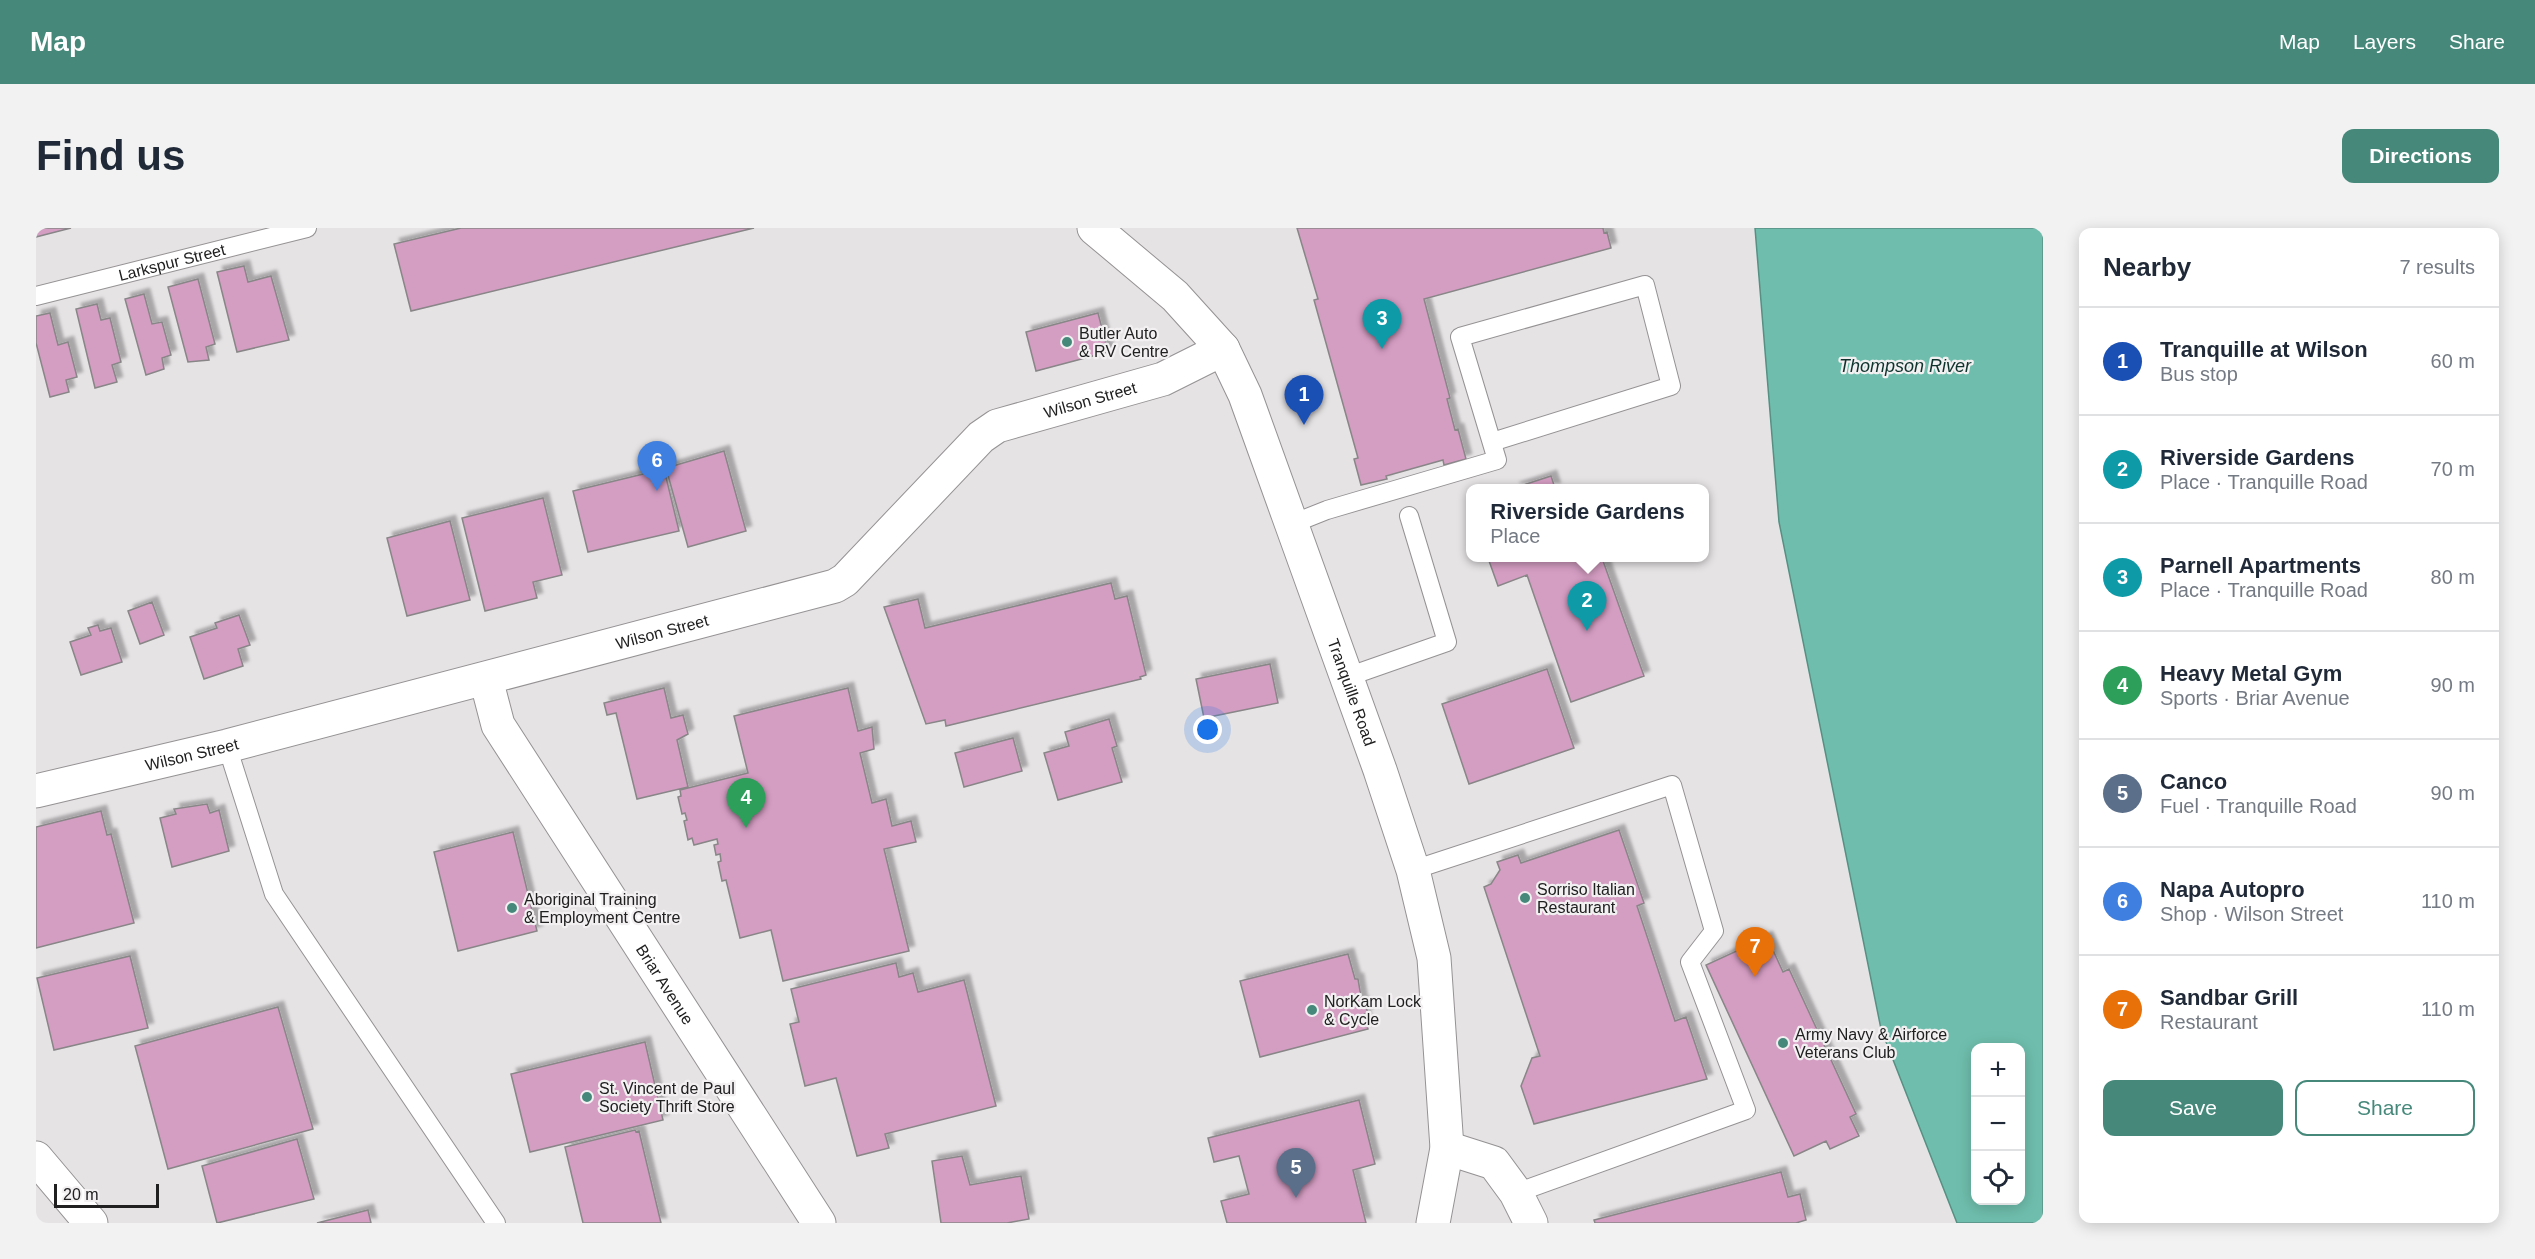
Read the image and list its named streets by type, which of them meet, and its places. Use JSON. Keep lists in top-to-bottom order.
{
  "streets": {
    "street": ["Wilson Street", "Tranquille Road", "Briar Avenue"],
    "lane": ["Larkspur Street"]
  },
  "crossings": [
    ["Wilson Street", "Tranquille Road"],
    ["Wilson Street", "Briar Avenue"]
  ],
  "water": ["Thompson River"],
  "places": [
    "Butler Auto & RV Centre",
    "Sorriso Italian Restaurant",
    "Aboriginal Training & Employment Centre",
    "NorKam Lock & Cycle",
    "Army Navy & Airforce Veterans Club",
    "St. Vincent de Paul Society Thrift Store"
  ],
  "scale_bar": "20 m",
  "page": {
    "header": "Map",
    "nav": ["Map", "Layers", "Share"],
    "buttons": [
      "Directions",
      ["Save", "Share"]
    ],
    "title": "Find us",
    "heading": ["Nearby", "7 results"],
    "pins": [
      "3",
      "1",
      "6",
      "2",
      "4",
      "7",
      "5"
    ],
    "list": [
      {
        "mark": "1",
        "name": "Tranquille at Wilson",
        "note": "Bus stop",
        "value": "60 m"
      },
      {
        "mark": "2",
        "name": "Riverside Gardens",
        "note": "Place · Tranquille Road",
        "value": "70 m"
      },
      {
        "mark": "3",
        "name": "Parnell Apartments",
        "note": "Place · Tranquille Road",
        "value": "80 m"
      },
      {
        "mark": "4",
        "name": "Heavy Metal Gym",
        "note": "Sports · Briar Avenue",
        "value": "90 m"
      },
      {
        "mark": "5",
        "name": "Canco",
        "note": "Fuel · Tranquille Road",
        "value": "90 m"
      },
      {
        "mark": "6",
        "name": "Napa Autopro",
        "note": "Shop · Wilson Street",
        "value": "110 m"
      },
      {
        "mark": "7",
        "name": "Sandbar Grill",
        "note": "Restaurant",
        "value": "110 m"
      }
    ],
    "popup": ["Riverside Gardens", "Place"],
    "map_buttons": ["+", "−"],
    "scale": "20 m"
  }
}
